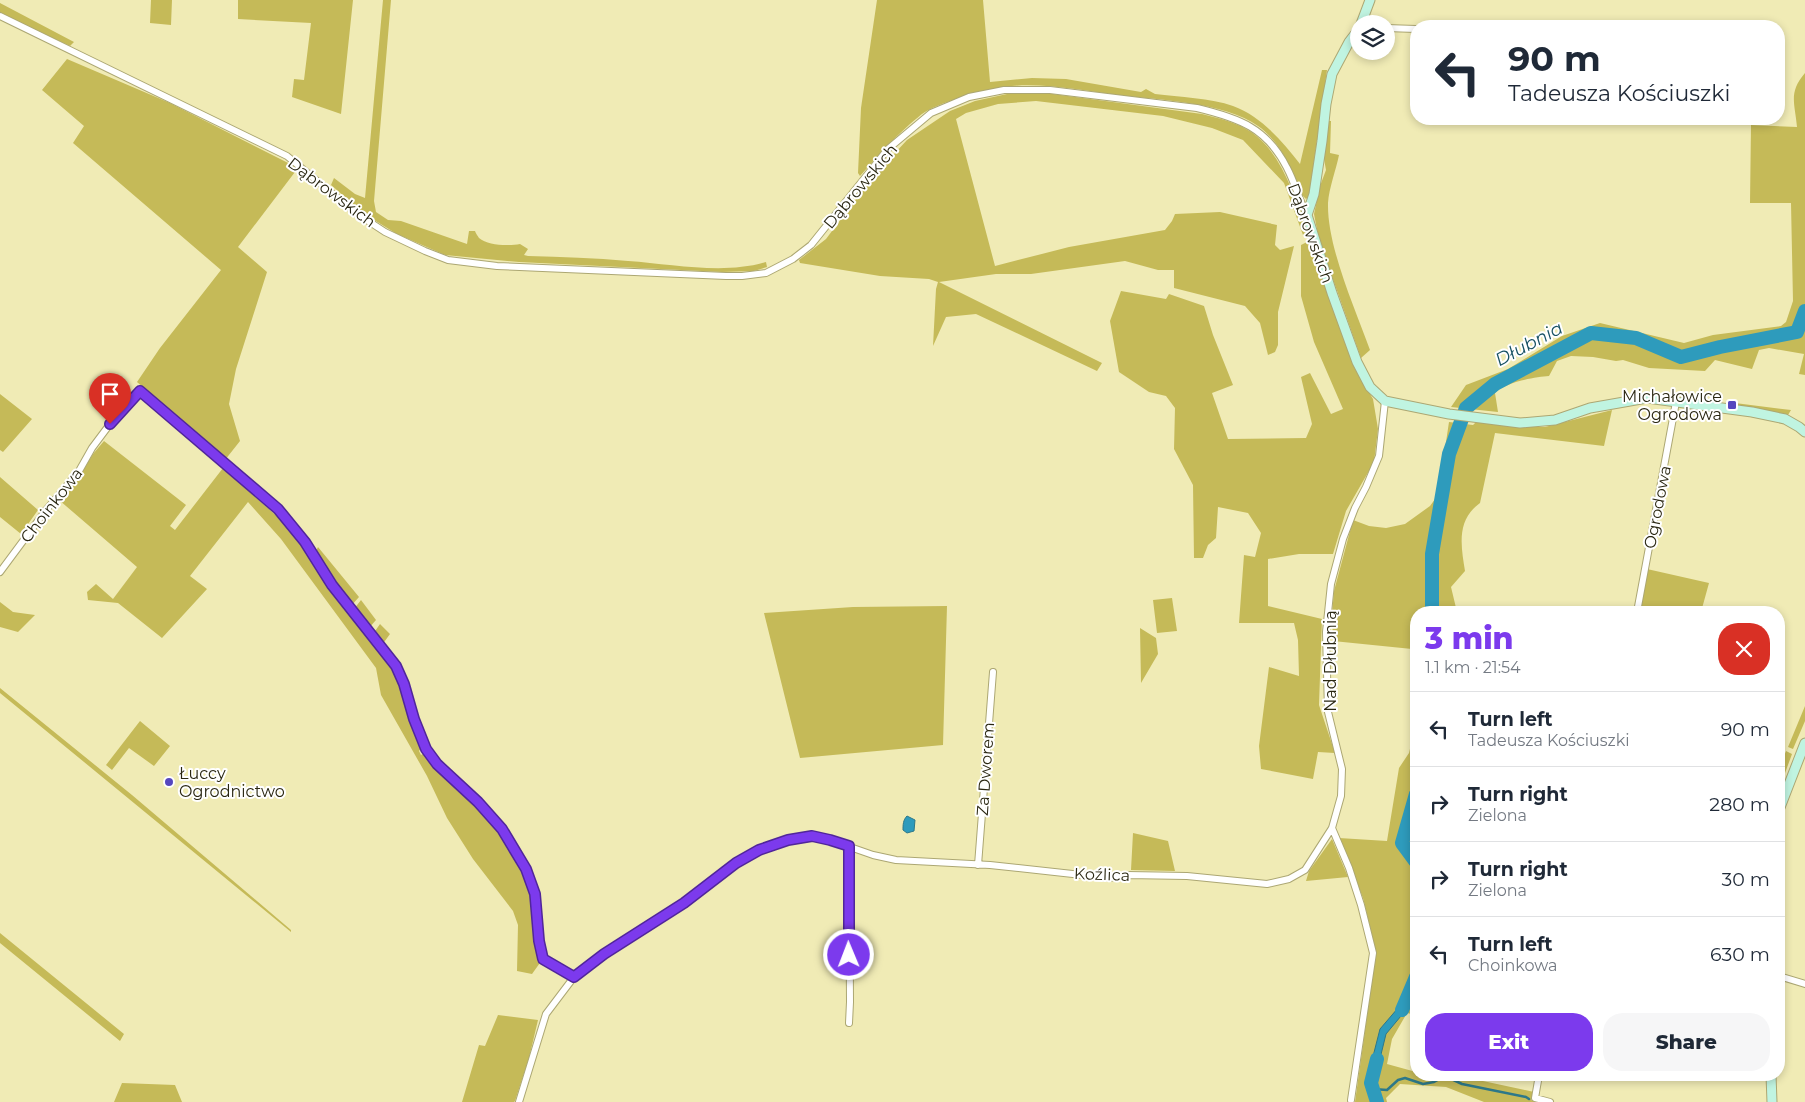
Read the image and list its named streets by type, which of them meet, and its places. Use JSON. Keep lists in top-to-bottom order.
{
  "streets": {
    "street": [
      "Dąbrowskich",
      "Choinkowa",
      "Ogrodowa",
      "Nad Dłubnią",
      "Za Dworem",
      "Koźlica"
    ]
  },
  "crossings": [
    ["Dąbrowskich", "Nad Dłubnią"],
    ["Choinkowa", "Koźlica"],
    ["Nad Dłubnią", "Koźlica"],
    ["Za Dworem", "Koźlica"]
  ],
  "water": ["Dłubnia"],
  "places": {
    "transit": ["Michałowice Ogrodowa"],
    "other": ["Łuccy Ogrodnictwo"]
  },
  "page": {
    "turn": ["90 m", "Tadeusza Kościuszki"],
    "heading": ["3 min", "1.1 km · 21:54"],
    "list": [
      {
        "name": "Turn left",
        "note": "Tadeusza Kościuszki",
        "value": "90 m"
      },
      {
        "name": "Turn right",
        "note": "Zielona",
        "value": "280 m"
      },
      {
        "name": "Turn right",
        "note": "Zielona",
        "value": "30 m"
      },
      {
        "name": "Turn left",
        "note": "Choinkowa",
        "value": "630 m"
      }
    ],
    "buttons": ["Exit", "Share"]
  }
}
